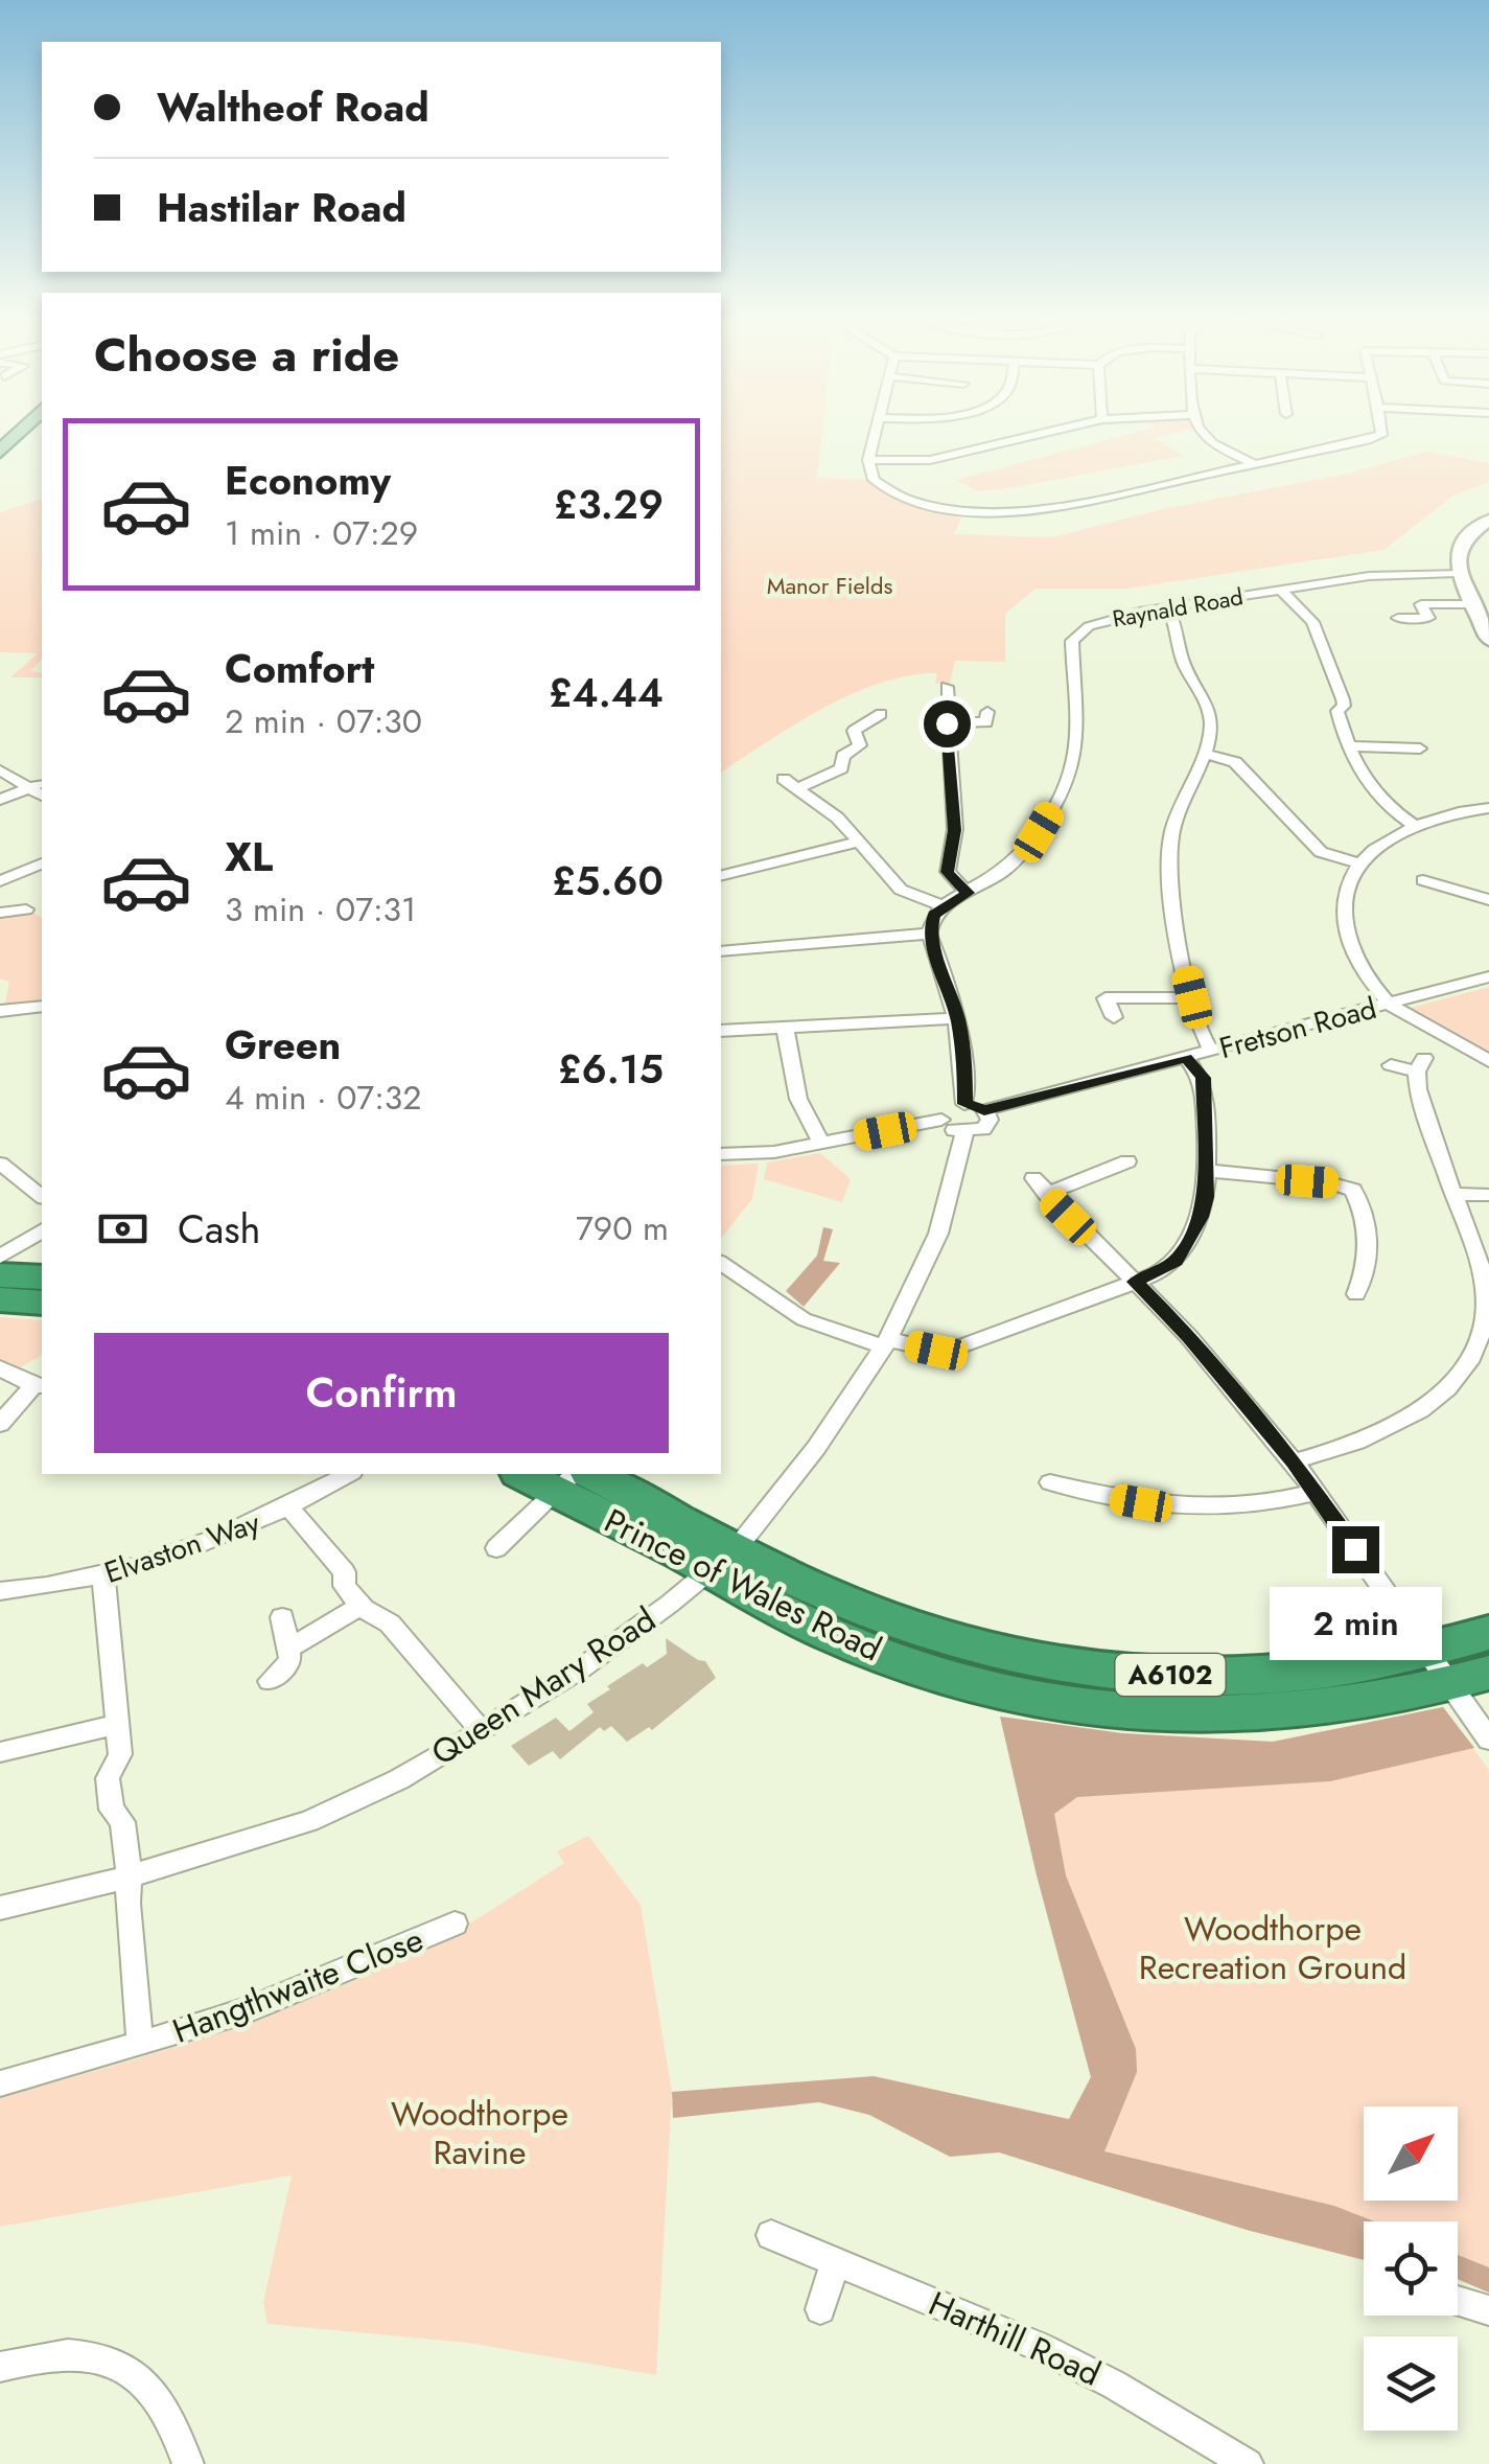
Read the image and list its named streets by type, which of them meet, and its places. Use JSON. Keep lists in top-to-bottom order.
{
  "streets": {
    "highway": ["Prince of Wales Road", "A6102"],
    "street": [
      "Raynald Road",
      "Fretson Road",
      "Elvaston Way",
      "Queen Mary Road",
      "Hangthwaite Close",
      "Harthill Road"
    ]
  },
  "crossings": [
    ["Fretson Road", "Queen Mary Road"],
    ["Elvaston Way", "Hangthwaite Close"],
    ["Prince of Wales Road", "Queen Mary Road"],
    ["Queen Mary Road", "Hangthwaite Close"]
  ],
  "parks": ["Manor Fields", "Woodthorpe Recreation Ground", "Woodthorpe Ravine"],
  "north": "top right",
  "page": {
    "banner": ["Waltheof Road", "Hastilar Road"],
    "heading": "Choose a ride",
    "list": [
      {
        "name": "Economy",
        "note": "1 min · 07:29",
        "value": "£3.29"
      },
      {
        "name": "Comfort",
        "note": "2 min · 07:30",
        "value": "£4.44"
      },
      {
        "name": "XL",
        "note": "3 min · 07:31",
        "value": "£5.60"
      },
      {
        "name": "Green",
        "note": "4 min · 07:32",
        "value": "£6.15"
      }
    ],
    "pay": ["Cash", "790 m"],
    "buttons": "Confirm",
    "bubble": "2 min"
  }
}
